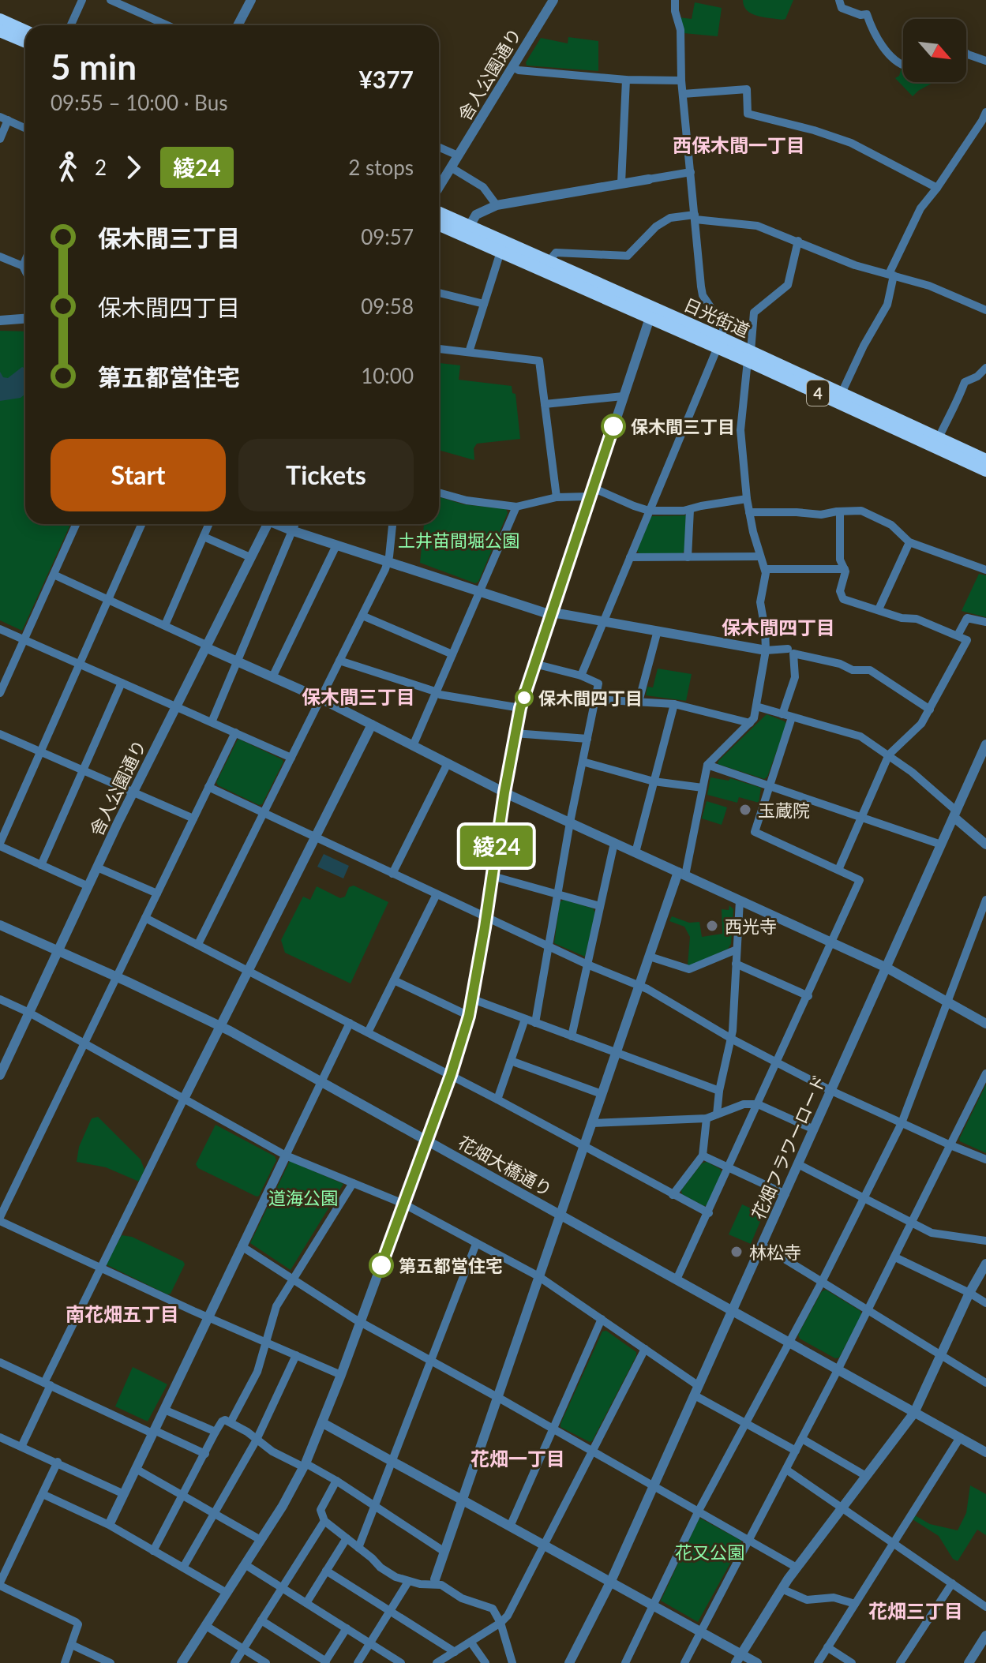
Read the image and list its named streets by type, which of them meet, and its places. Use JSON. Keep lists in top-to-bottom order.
{
  "streets": {
    "highway": ["日光街道", "4"],
    "street": ["舎人公園通り", "花畑フラワーロード", "花畑大橋通り"]
  },
  "crossings": [
    ["舎人公園通り", "花畑大橋通り"],
    ["花畑フラワーロード", "花畑大橋通り"]
  ],
  "districts": [
    "西保木間一丁目",
    "保木間四丁目",
    "保木間三丁目",
    "南花畑五丁目",
    "花畑一丁目",
    "花畑三丁目"
  ],
  "parks": ["土井苗間堀公園", "道海公園", "花又公園"],
  "places": [
    "保木間三丁目",
    "保木間四丁目",
    "玉蔵院",
    "西光寺",
    "林松寺",
    "第五都営住宅"
  ],
  "lines": ["bus line 綾24"],
  "north": "bottom right",
  "page": {
    "on_map": "綾24",
    "heading": ["5 min", "09:55 – 10:00 · Bus", "¥377"],
    "legs": ["2", "綾24", "2 stops"],
    "list": [
      {
        "name": "保木間三丁目",
        "value": "09:57"
      },
      {
        "name": "保木間四丁目",
        "value": "09:58"
      },
      {
        "name": "第五都営住宅",
        "value": "10:00"
      }
    ],
    "buttons": ["Start", "Tickets"]
  }
}
